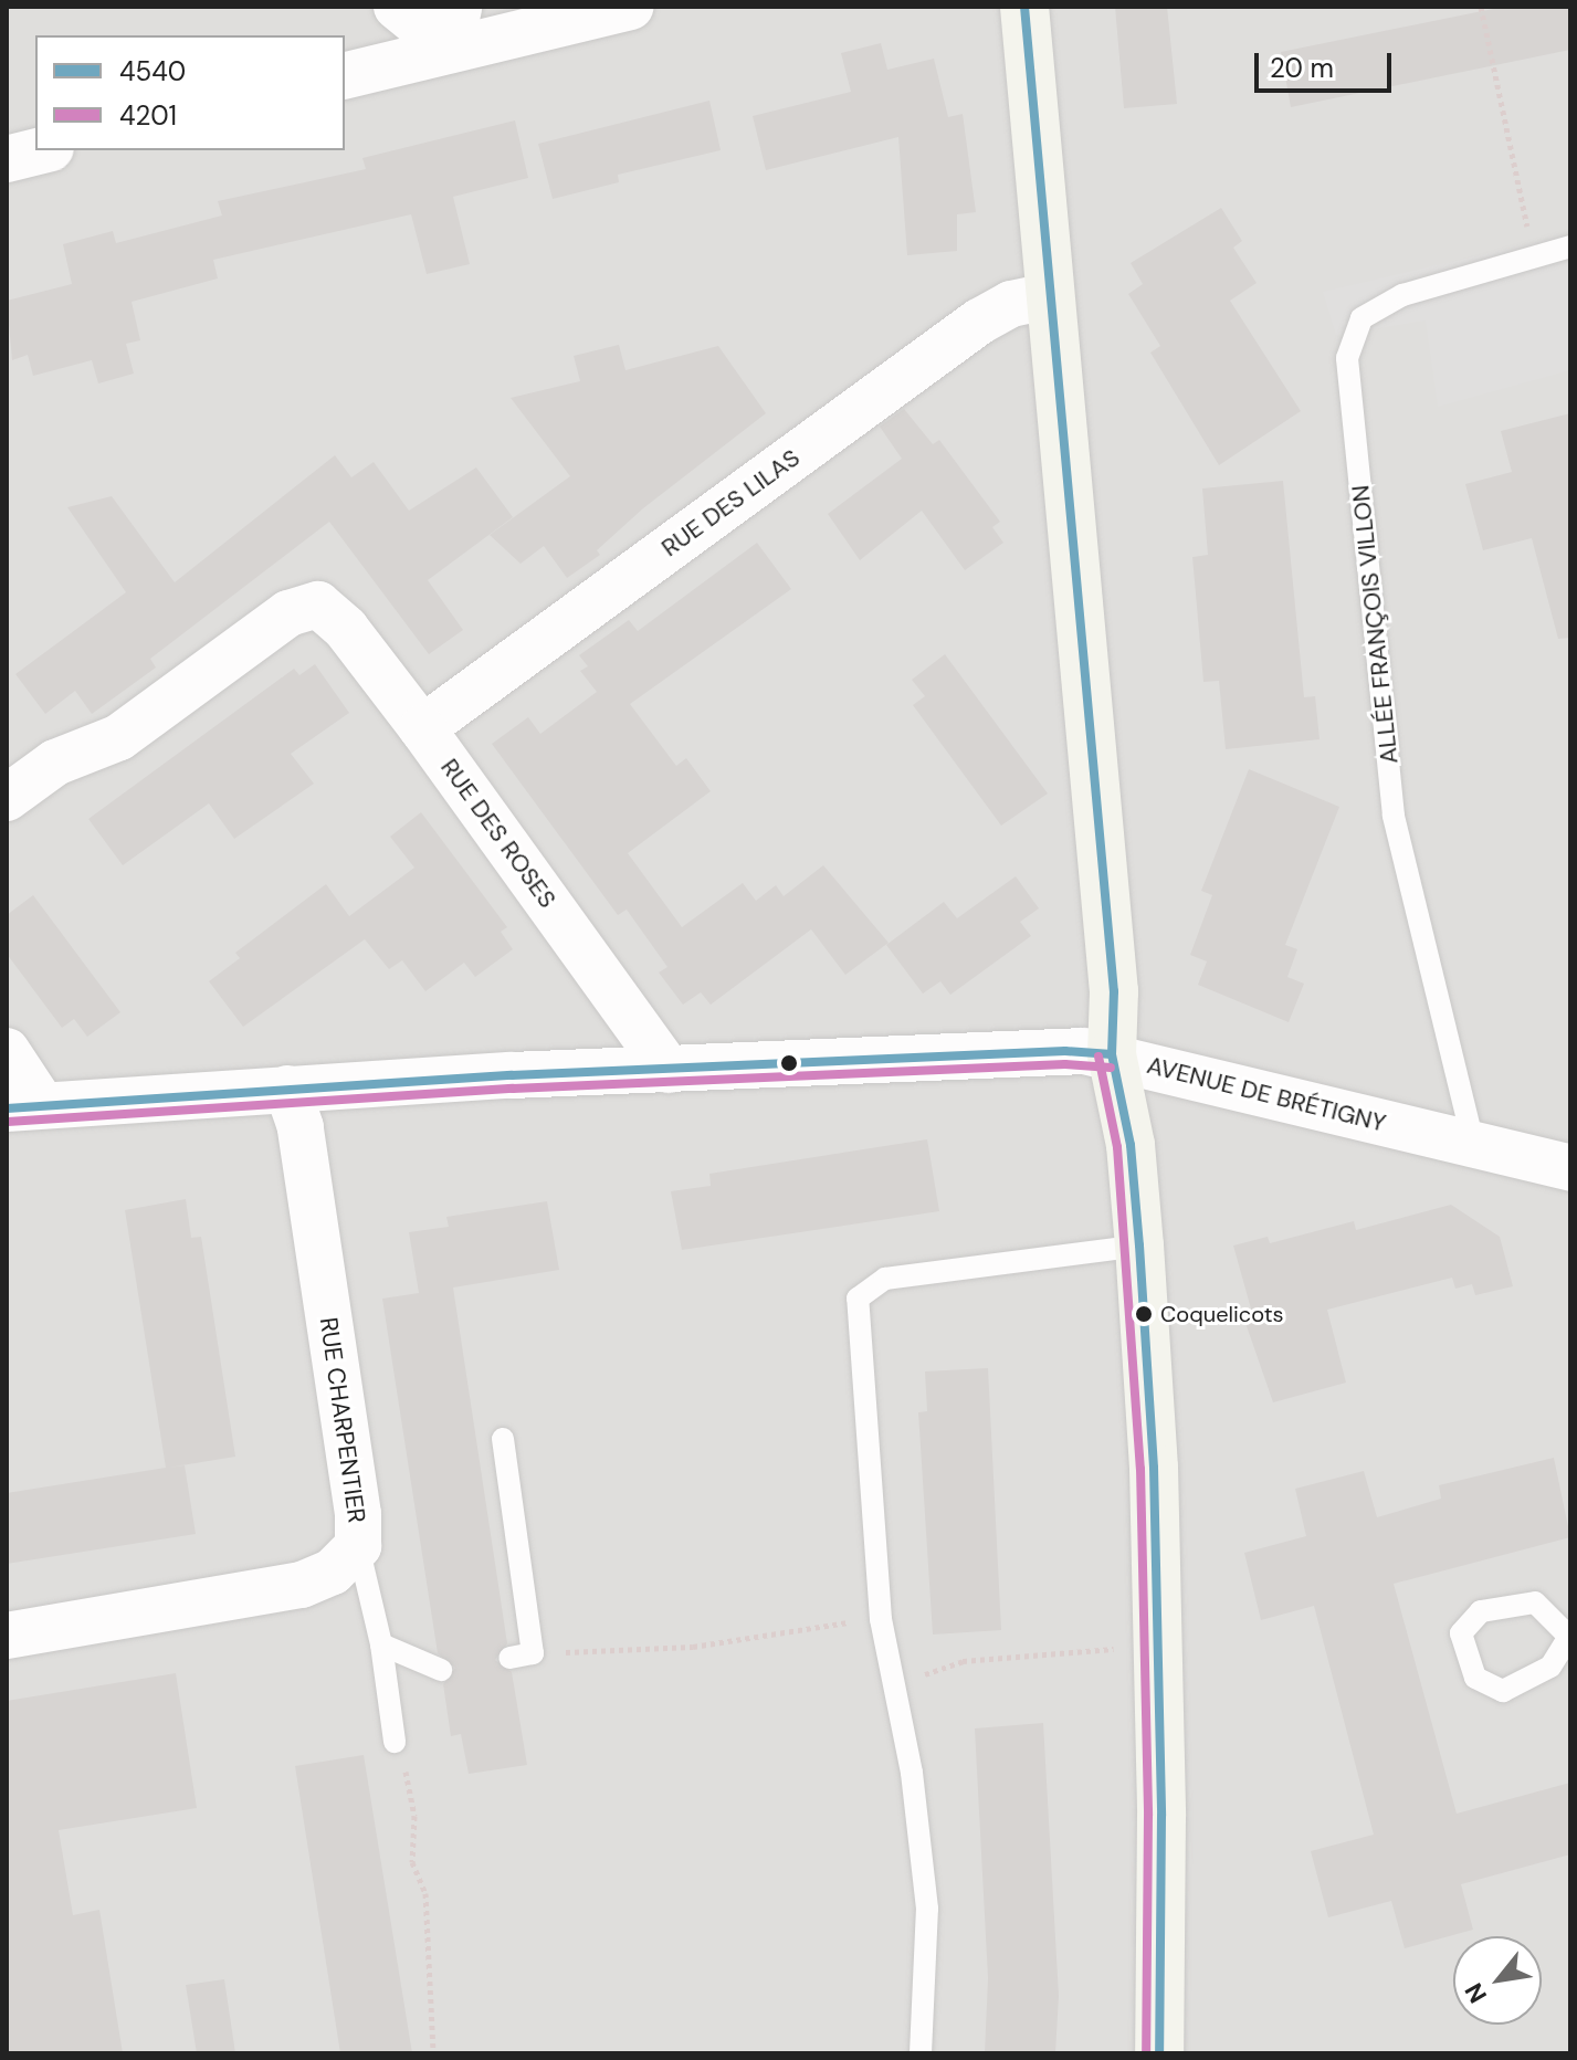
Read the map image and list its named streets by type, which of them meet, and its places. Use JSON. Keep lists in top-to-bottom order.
{
  "streets": {
    "street": [
      "RUE DES LILAS",
      "RUE DES ROSES",
      "AVENUE DE BRÉTIGNY",
      "RUE CHARPENTIER"
    ],
    "lane": ["ALLÉE FRANÇOIS VILLON"]
  },
  "crossings": [
    ["RUE DES LILAS", "RUE DES ROSES"],
    ["ALLÉE FRANÇOIS VILLON", "AVENUE DE BRÉTIGNY"],
    ["RUE DES ROSES", "AVENUE DE BRÉTIGNY"],
    ["AVENUE DE BRÉTIGNY", "RUE CHARPENTIER"]
  ],
  "places": ["Coquelicots"],
  "lines": ["transit line 4540", "transit line 4201"],
  "legend": ["4540", "4201"],
  "scale_bar": "20 m",
  "north": "bottom left"
}
